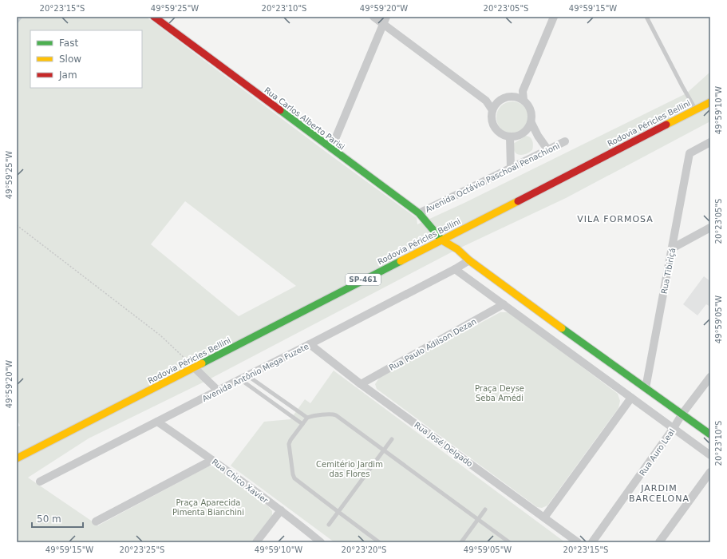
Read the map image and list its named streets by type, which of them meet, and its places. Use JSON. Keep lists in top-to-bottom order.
{
  "streets": {
    "main road": ["Rua Carlos Alberto Parisi", "Rodovia Péricles Bellini", "SP-461"],
    "street": [
      "Avenida Octávio Paschoal Penachioni",
      "Rua Tibiriçá",
      "Rua Paulo Adilson Dezan",
      "Avenida Antônio Mega Fuzete",
      "Rua José Delgado",
      "Rua Auro Leal",
      "Rua Chico Xavier"
    ]
  },
  "crossings": [
    ["Rua Carlos Alberto Parisi", "Rodovia Péricles Bellini"],
    ["Rua Carlos Alberto Parisi", "Avenida Octávio Paschoal Penachioni"],
    ["Rua Paulo Adilson Dezan", "Rua José Delgado"],
    ["Avenida Antônio Mega Fuzete", "Rua José Delgado"],
    ["Avenida Antônio Mega Fuzete", "Rua Chico Xavier"]
  ],
  "districts": ["VILA FORMOSA", "JARDIM BARCELONA"],
  "parks": ["Praça Deyse Seba Amédi", "Cemitério Jardim das Flores", "Praça Aparecida Pimenta Bianchini"],
  "legend": ["Fast", "Slow", "Jam"],
  "scale_bar": "50 m",
  "coordinates": [
    "20°23'15\"S",
    "49°59'25\"W",
    "20°23'10\"S",
    "49°59'20\"W",
    "20°23'05\"S",
    "49°59'15\"W",
    "49°59'10\"W",
    "49°59'05\"W",
    "20°23'25\"S",
    "20°23'20\"S"
  ]
}
